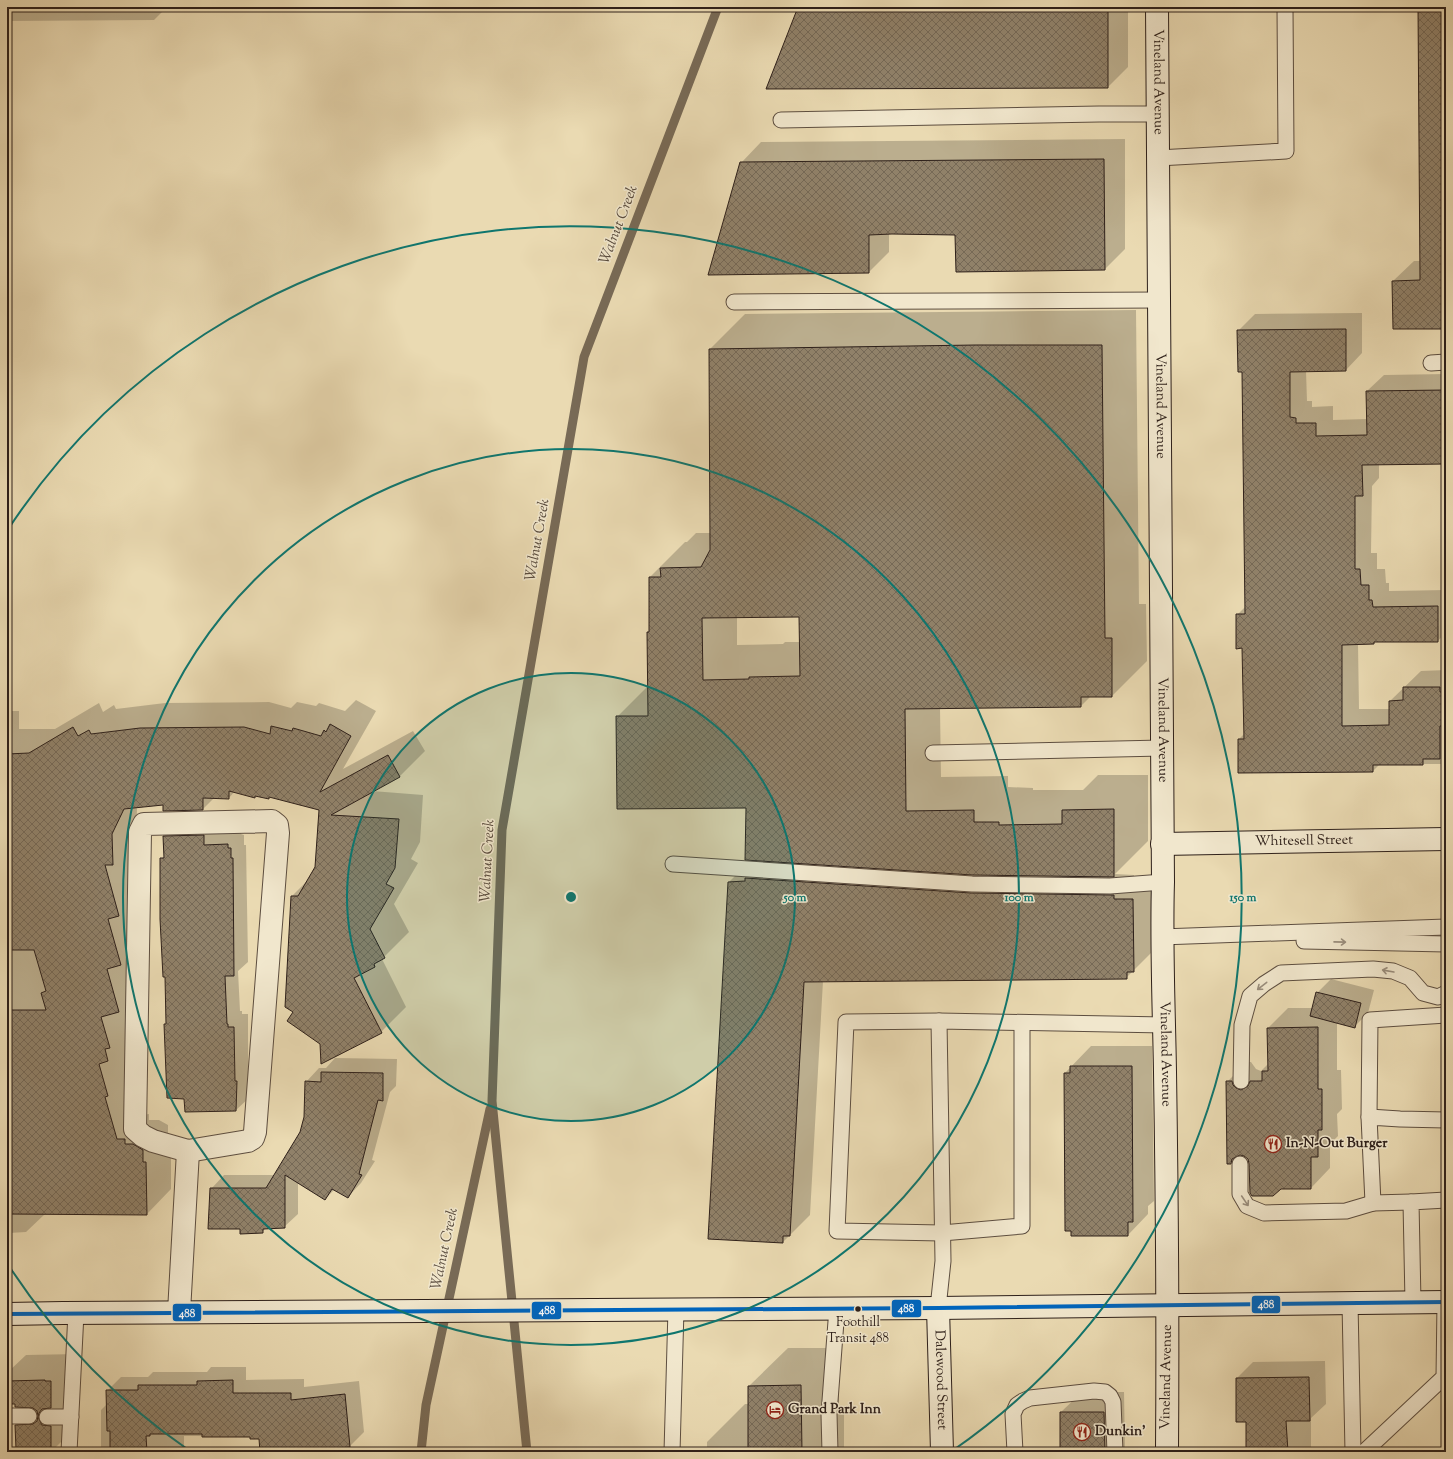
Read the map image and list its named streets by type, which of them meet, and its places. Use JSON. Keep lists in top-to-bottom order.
{
  "streets": {
    "street": ["Vineland Avenue", "Whitesell Street", "Dalewood Street"]
  },
  "crossings": [
    ["Vineland Avenue", "Whitesell Street"]
  ],
  "water": ["Walnut Creek"],
  "places": {
    "restaurant": ["In-N-Out Burger", "Dunkin'"],
    "other": ["Foothill Transit 488"],
    "hotel": ["Grand Park Inn"]
  },
  "lines": ["transit line 488"],
  "rings": ["50 m", "100 m", "150 m"]
}
